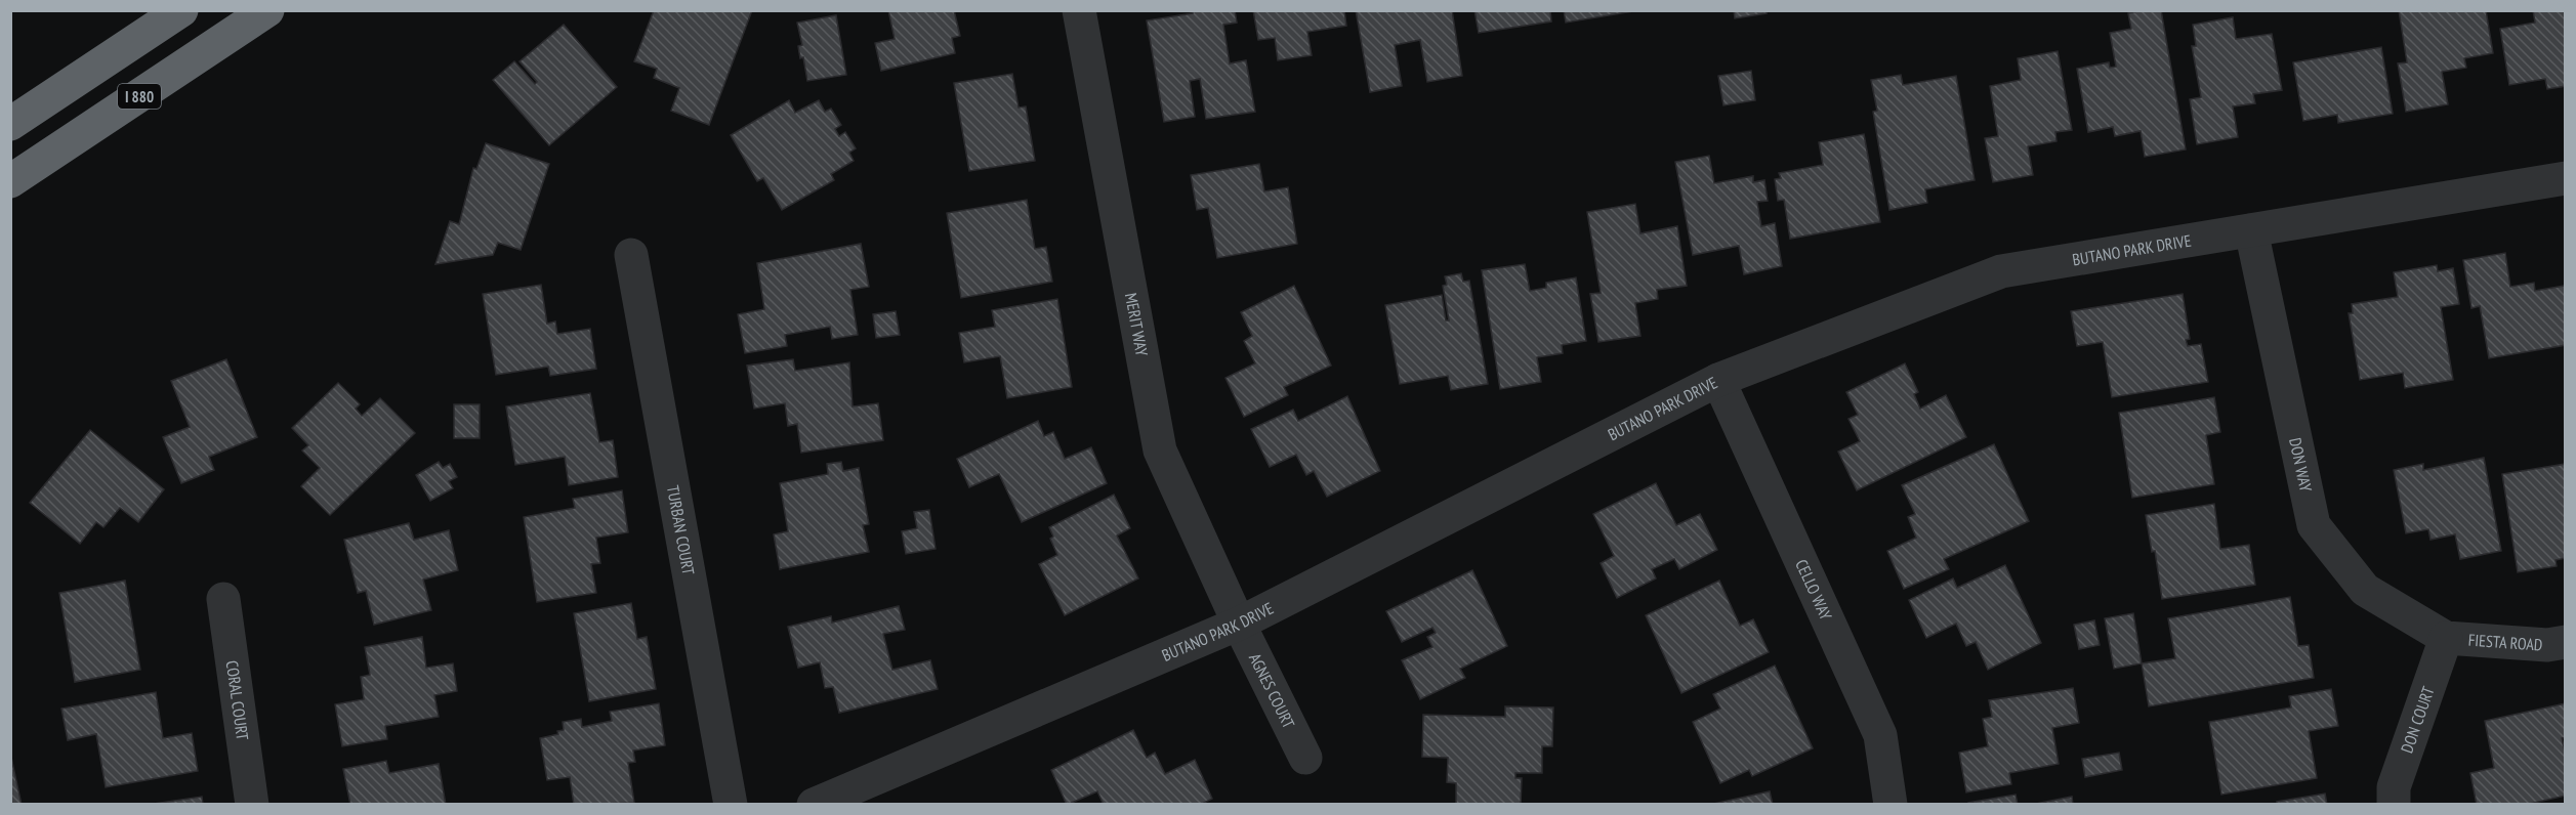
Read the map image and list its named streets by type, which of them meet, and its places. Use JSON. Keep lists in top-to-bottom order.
{
  "streets": {
    "highway": ["I 880"],
    "street": [
      "BUTANO PARK DRIVE",
      "MERIT WAY",
      "DON WAY",
      "TURBAN COURT",
      "CELLO WAY",
      "FIESTA ROAD",
      "AGNES COURT",
      "CORAL COURT",
      "DON COURT"
    ]
  },
  "crossings": [
    ["BUTANO PARK DRIVE", "MERIT WAY"],
    ["BUTANO PARK DRIVE", "DON WAY"],
    ["BUTANO PARK DRIVE", "CELLO WAY"],
    ["BUTANO PARK DRIVE", "AGNES COURT"],
    ["MERIT WAY", "AGNES COURT"],
    ["DON WAY", "FIESTA ROAD"],
    ["DON WAY", "DON COURT"],
    ["FIESTA ROAD", "DON COURT"]
  ]
}
